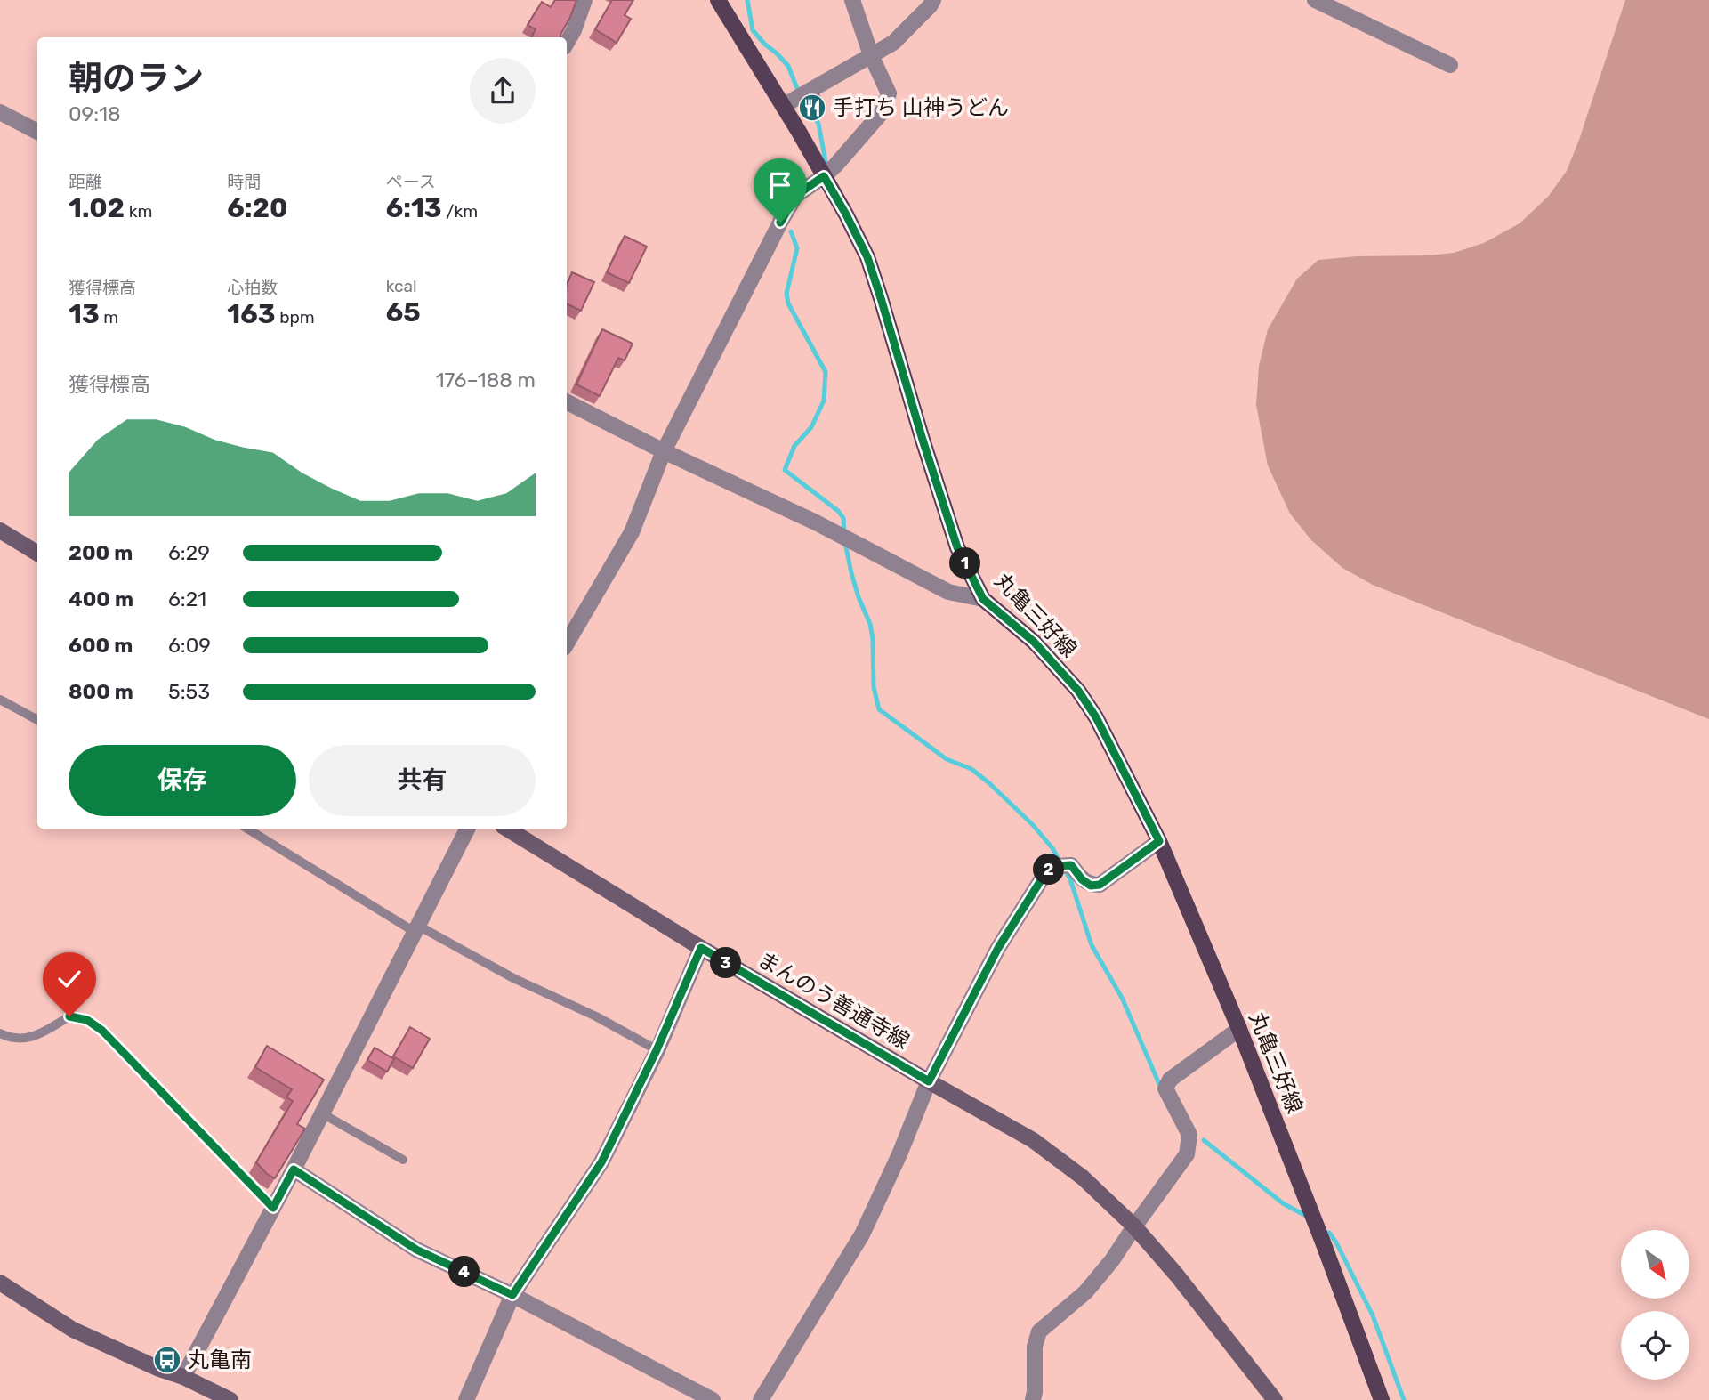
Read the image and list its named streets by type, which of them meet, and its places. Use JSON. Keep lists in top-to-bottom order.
{
  "streets": {
    "main road": ["丸亀三好線", "まんのう善通寺線"]
  },
  "places": {
    "restaurant": ["手打ち 山神うどん"],
    "bus stop": ["丸亀南"]
  },
  "north": "bottom right",
  "page": {
    "heading": ["朝のラン", "09:18"],
    "stats": [
      ["距離", "1.02 km"],
      ["時間", "6:20"],
      ["ペース", "6:13 /km"],
      ["獲得標高", "13 m"],
      ["心拍数", "163 bpm"],
      ["kcal", "65"]
    ],
    "chart": ["獲得標高", "176–188 m"],
    "list": [
      {
        "name": "200 m",
        "note": "6:29"
      },
      {
        "name": "400 m",
        "note": "6:21"
      },
      {
        "name": "600 m",
        "note": "6:09"
      },
      {
        "name": "800 m",
        "note": "5:53"
      }
    ],
    "pins": [
      "1",
      "2",
      "3",
      "4"
    ],
    "buttons": ["保存", "共有"]
  }
}
